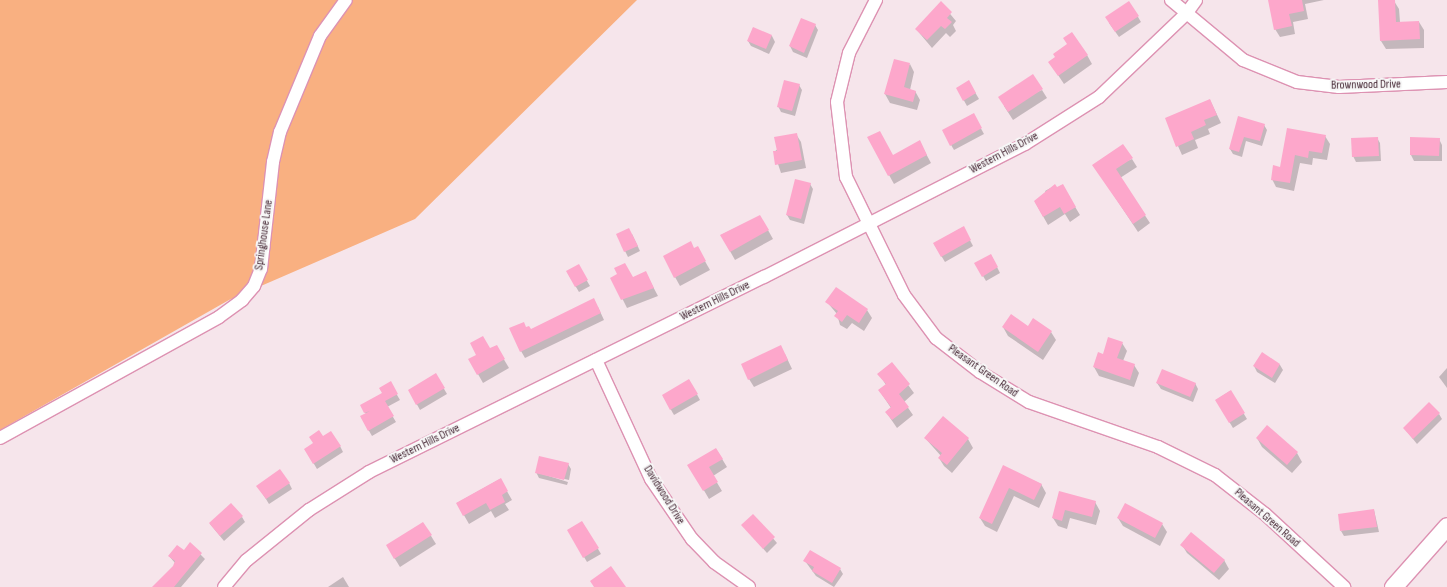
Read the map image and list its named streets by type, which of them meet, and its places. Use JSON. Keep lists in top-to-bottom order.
{
  "streets": {
    "street": [
      "Brownwood Drive",
      "Western Hills Drive",
      "Springhouse Lane",
      "Pleasant Green Road",
      "Davidwood Drive"
    ]
  },
  "crossings": [
    ["Brownwood Drive", "Western Hills Drive"],
    ["Western Hills Drive", "Pleasant Green Road"],
    ["Western Hills Drive", "Davidwood Drive"]
  ]
}
